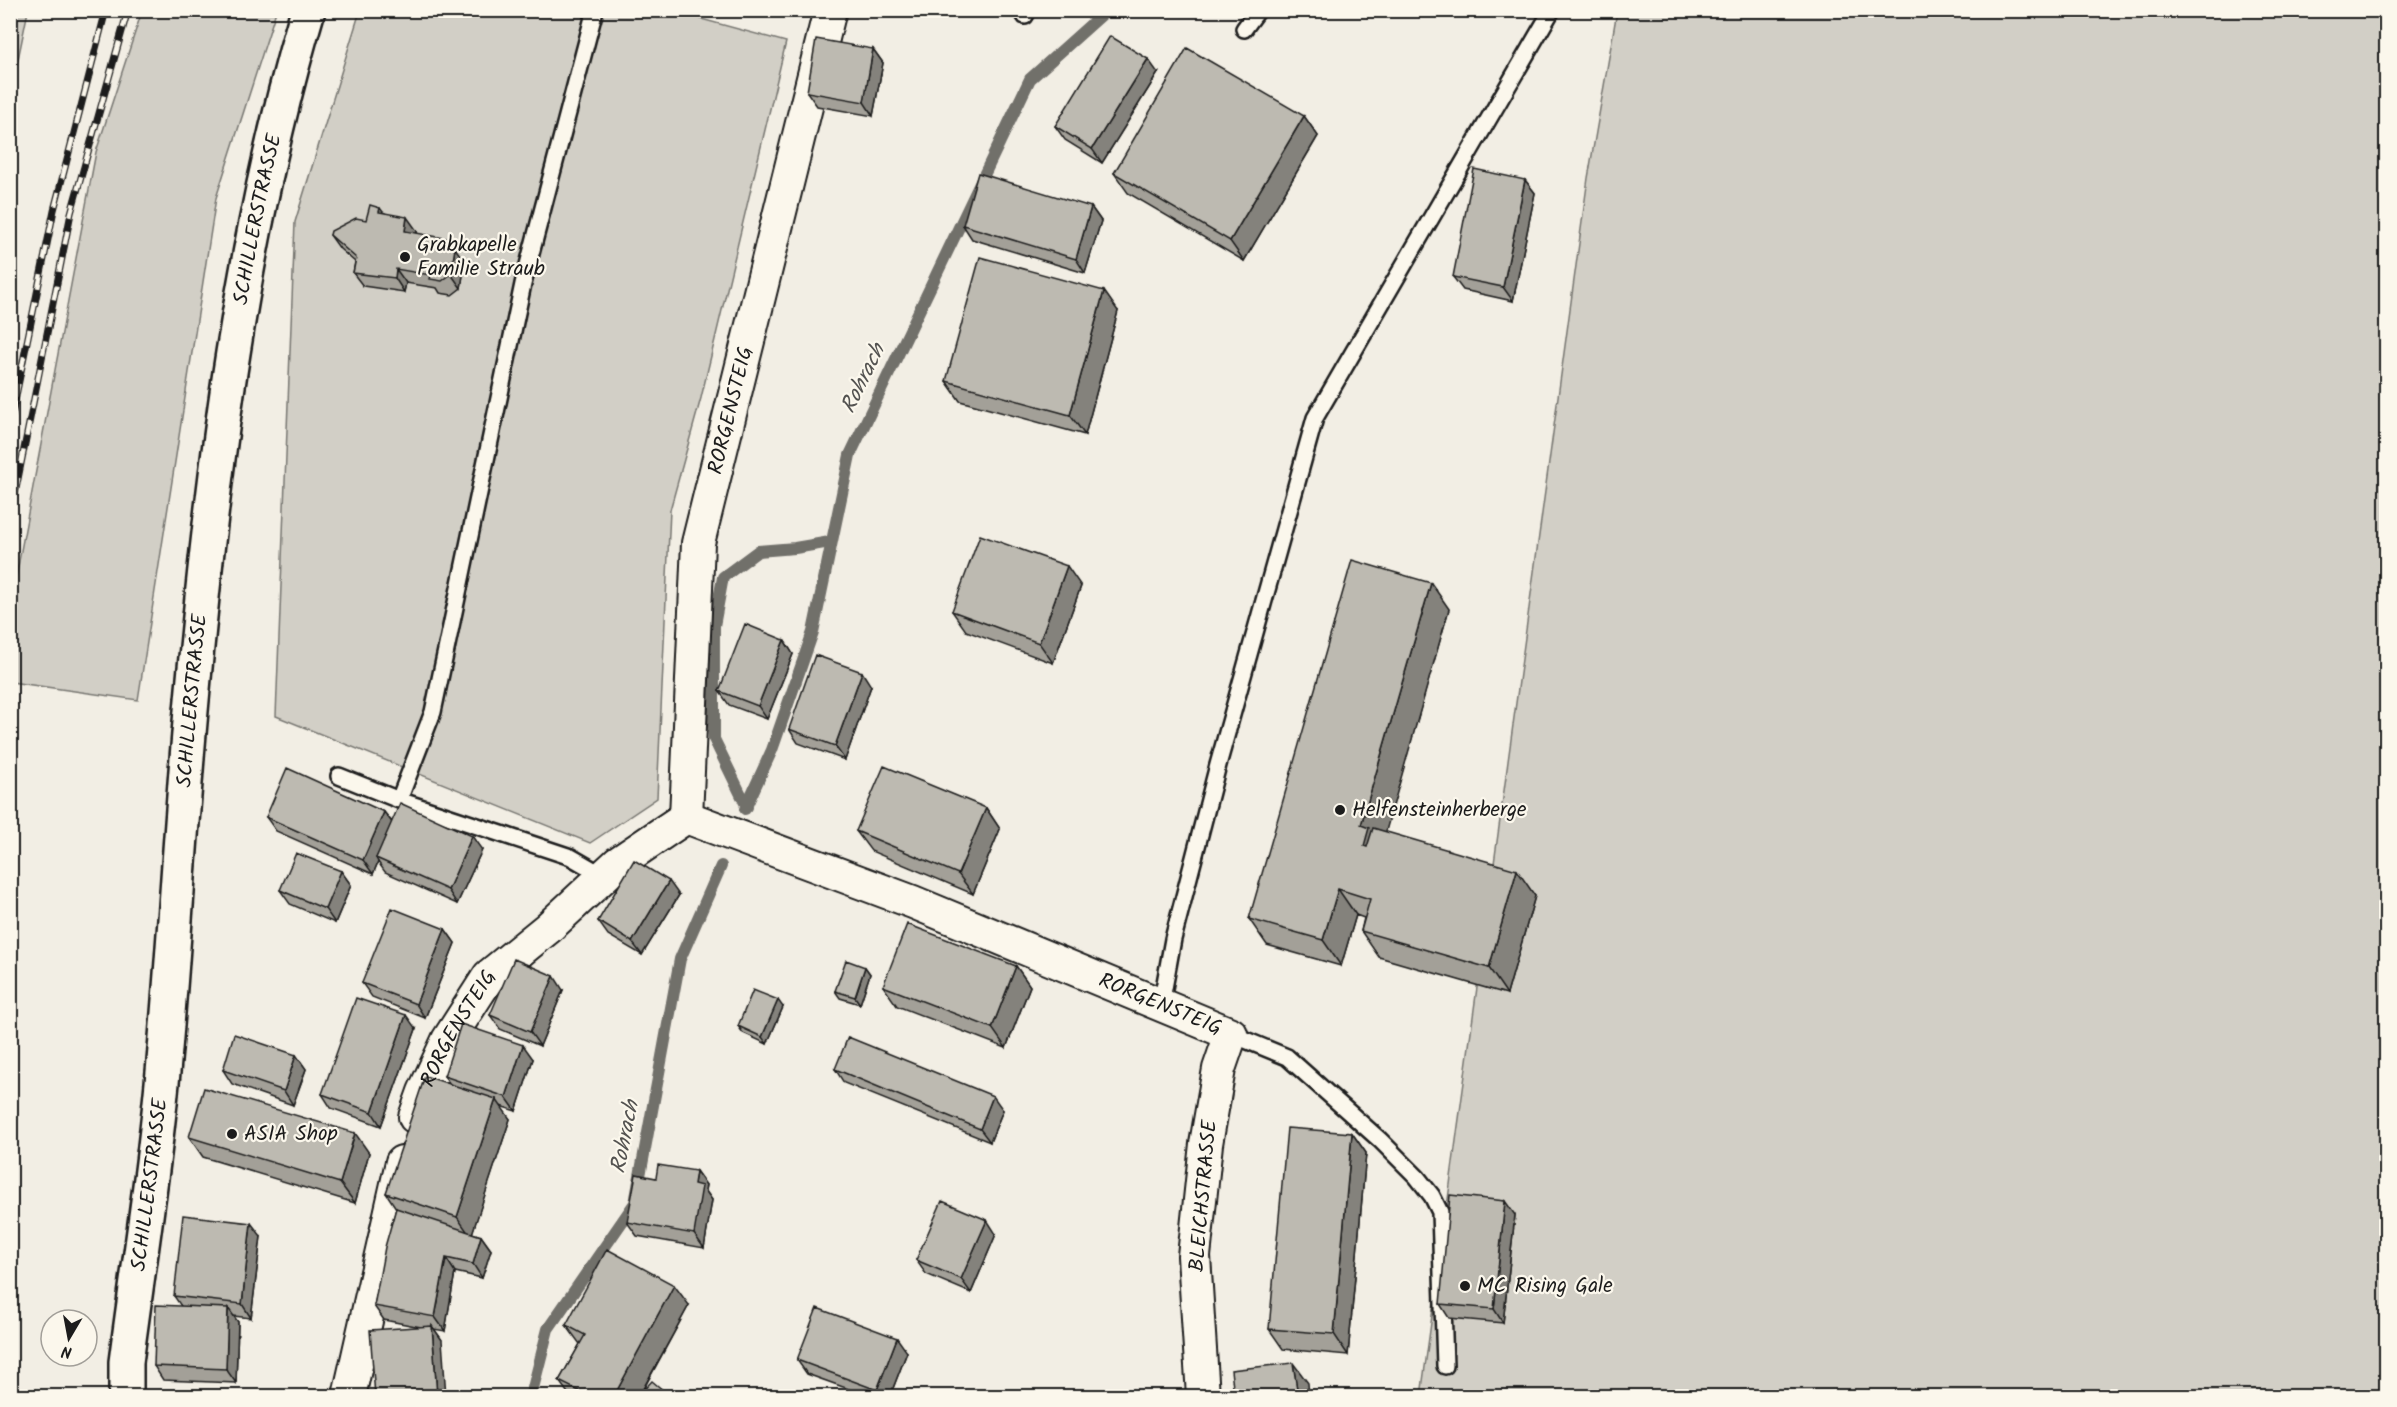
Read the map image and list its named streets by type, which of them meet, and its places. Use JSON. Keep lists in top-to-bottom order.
{
  "streets": {
    "main road": ["SCHILLERSTRASSE"],
    "street": ["RORGENSTEIG", "BLEICHSTRASSE"]
  },
  "crossings": [
    ["RORGENSTEIG", "BLEICHSTRASSE"]
  ],
  "water": ["Rohrach"],
  "places": [
    "Grabkapelle Familie Straub",
    "Helfensteinherberge",
    "ASIA Shop",
    "MC Rising Gale"
  ],
  "north": "bottom"
}
